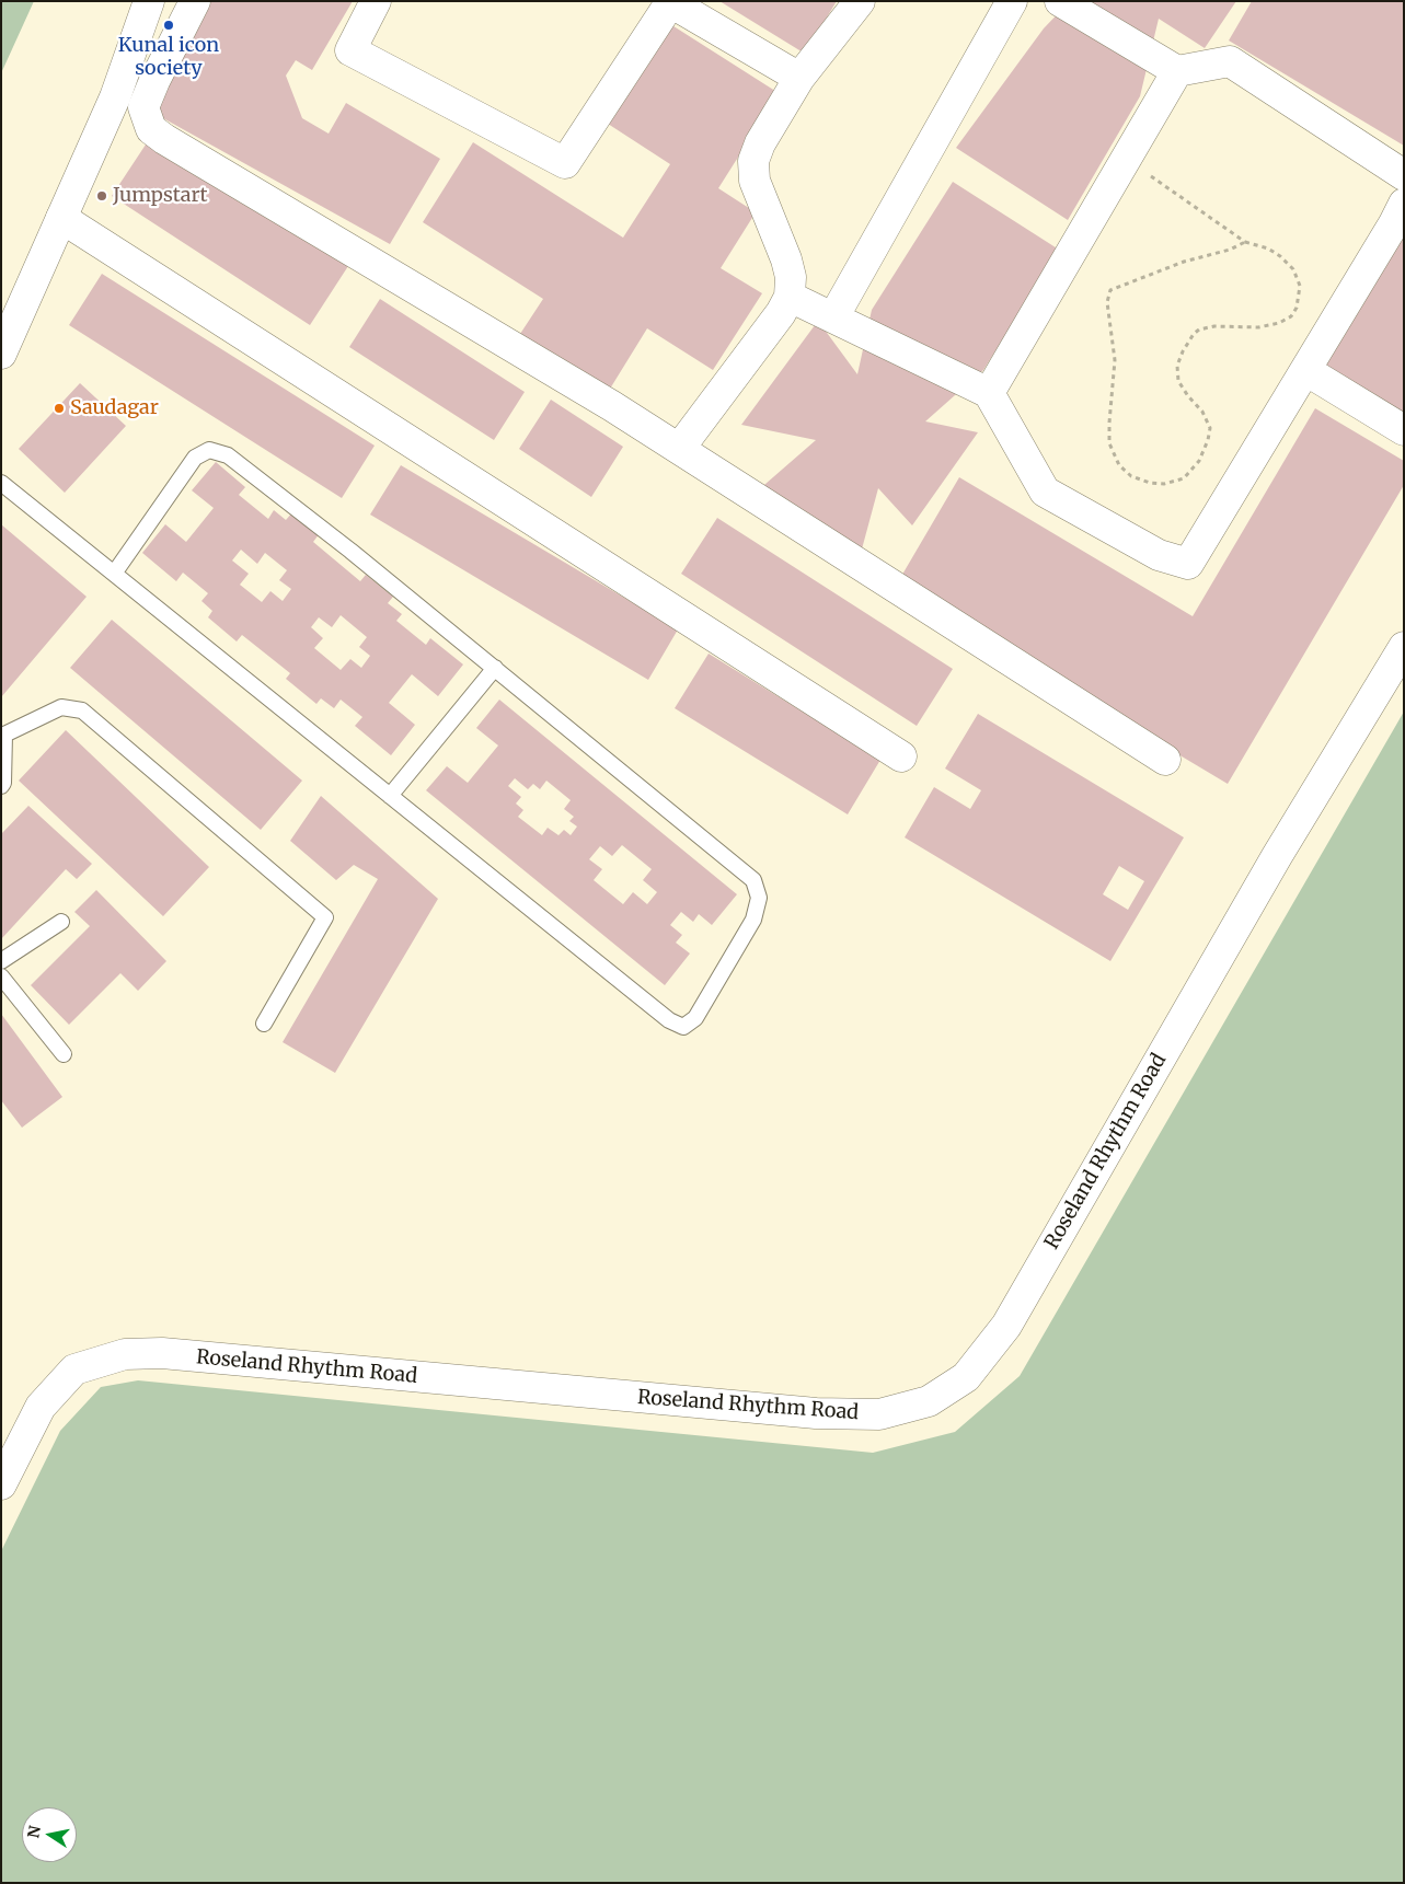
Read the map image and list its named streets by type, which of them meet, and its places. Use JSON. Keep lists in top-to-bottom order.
{
  "streets": {
    "street": ["Roseland Rhythm Road"]
  },
  "places": ["Kunal icon society", "Jumpstart", "Saudagar"],
  "north": "left"
}
